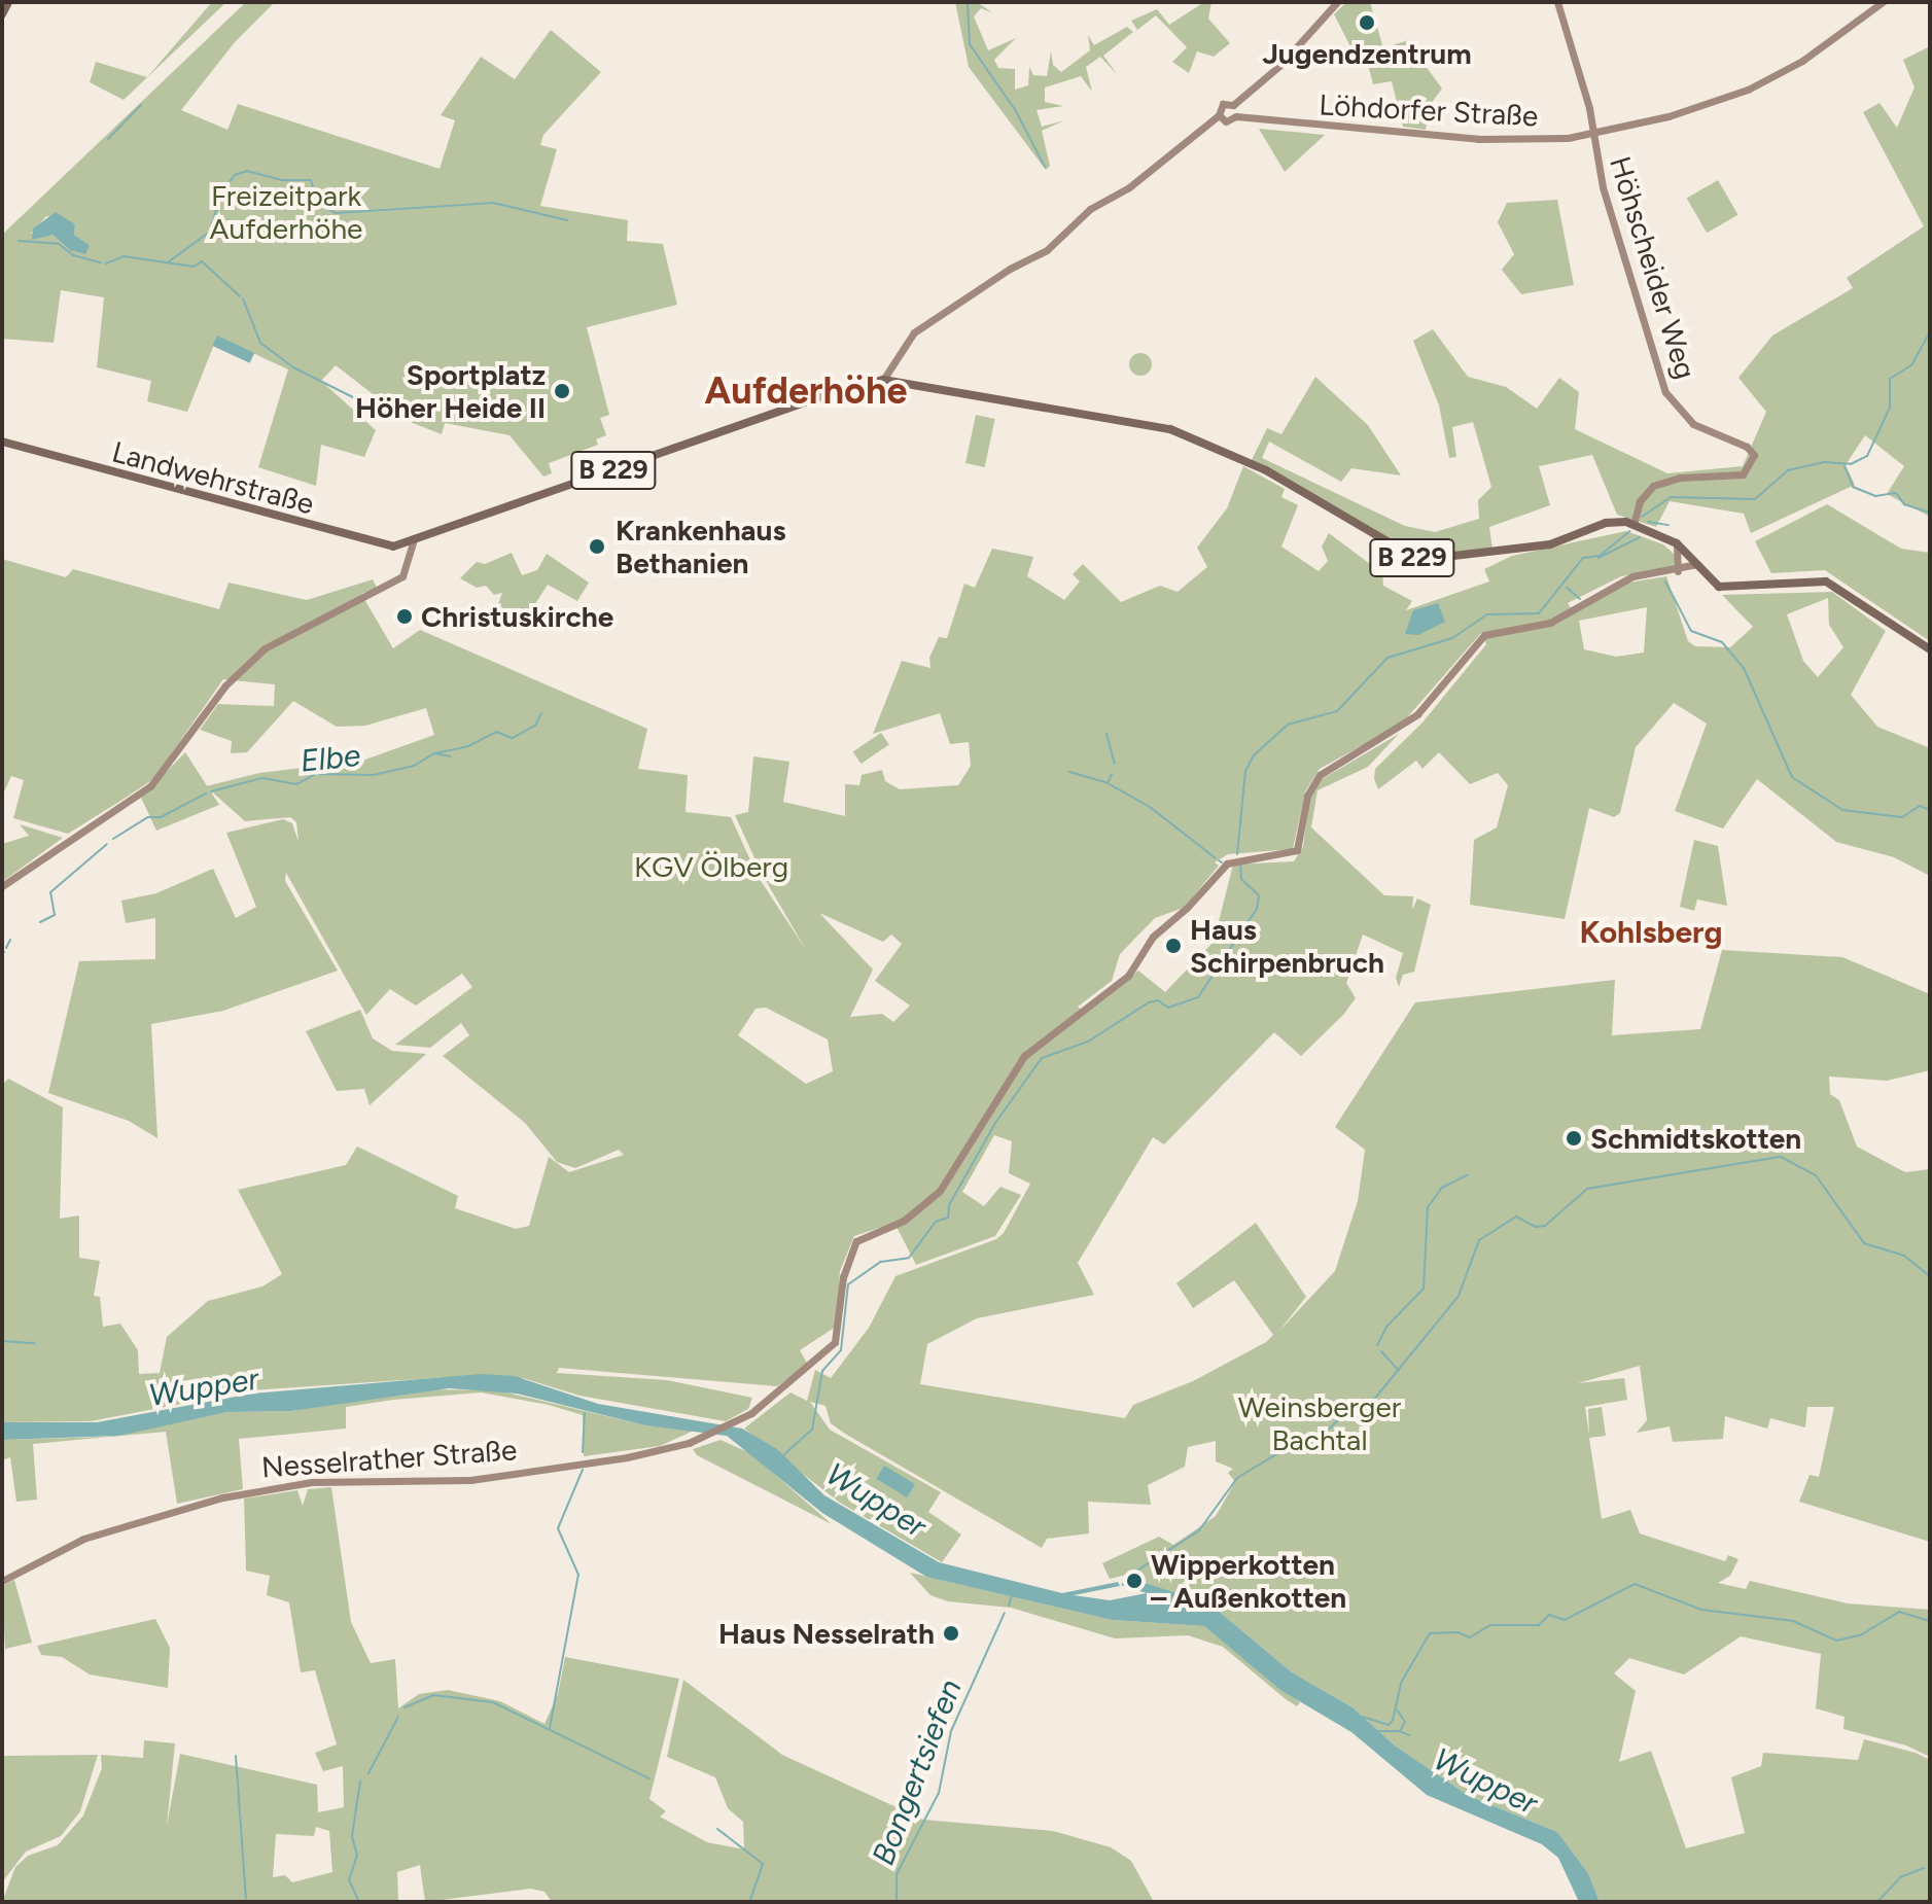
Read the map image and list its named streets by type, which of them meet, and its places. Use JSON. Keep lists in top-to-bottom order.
{
  "streets": {
    "main road": [
      "Löhdorfer Straße",
      "Höhscheider Weg",
      "B 229",
      "Landwehrstraße",
      "Nesselrather Straße"
    ]
  },
  "crossings": [
    ["Löhdorfer Straße", "Höhscheider Weg"],
    ["Höhscheider Weg", "B 229"],
    ["B 229", "Landwehrstraße"]
  ],
  "districts": ["Aufderhöhe", "Kohlsberg"],
  "water": ["Elbe", "Wupper", "Bongertsiefen"],
  "parks": ["Freizeitpark Aufderhöhe", "KGV Ölberg", "Weinsberger Bachtal"],
  "places": [
    "Jugendzentrum",
    "Sportplatz Höher Heide II",
    "Krankenhaus Bethanien",
    "Christuskirche",
    "Haus Schirpenbruch",
    "Schmidtskotten",
    "Wipperkotten – Außenkotten",
    "Haus Nesselrath"
  ]
}
